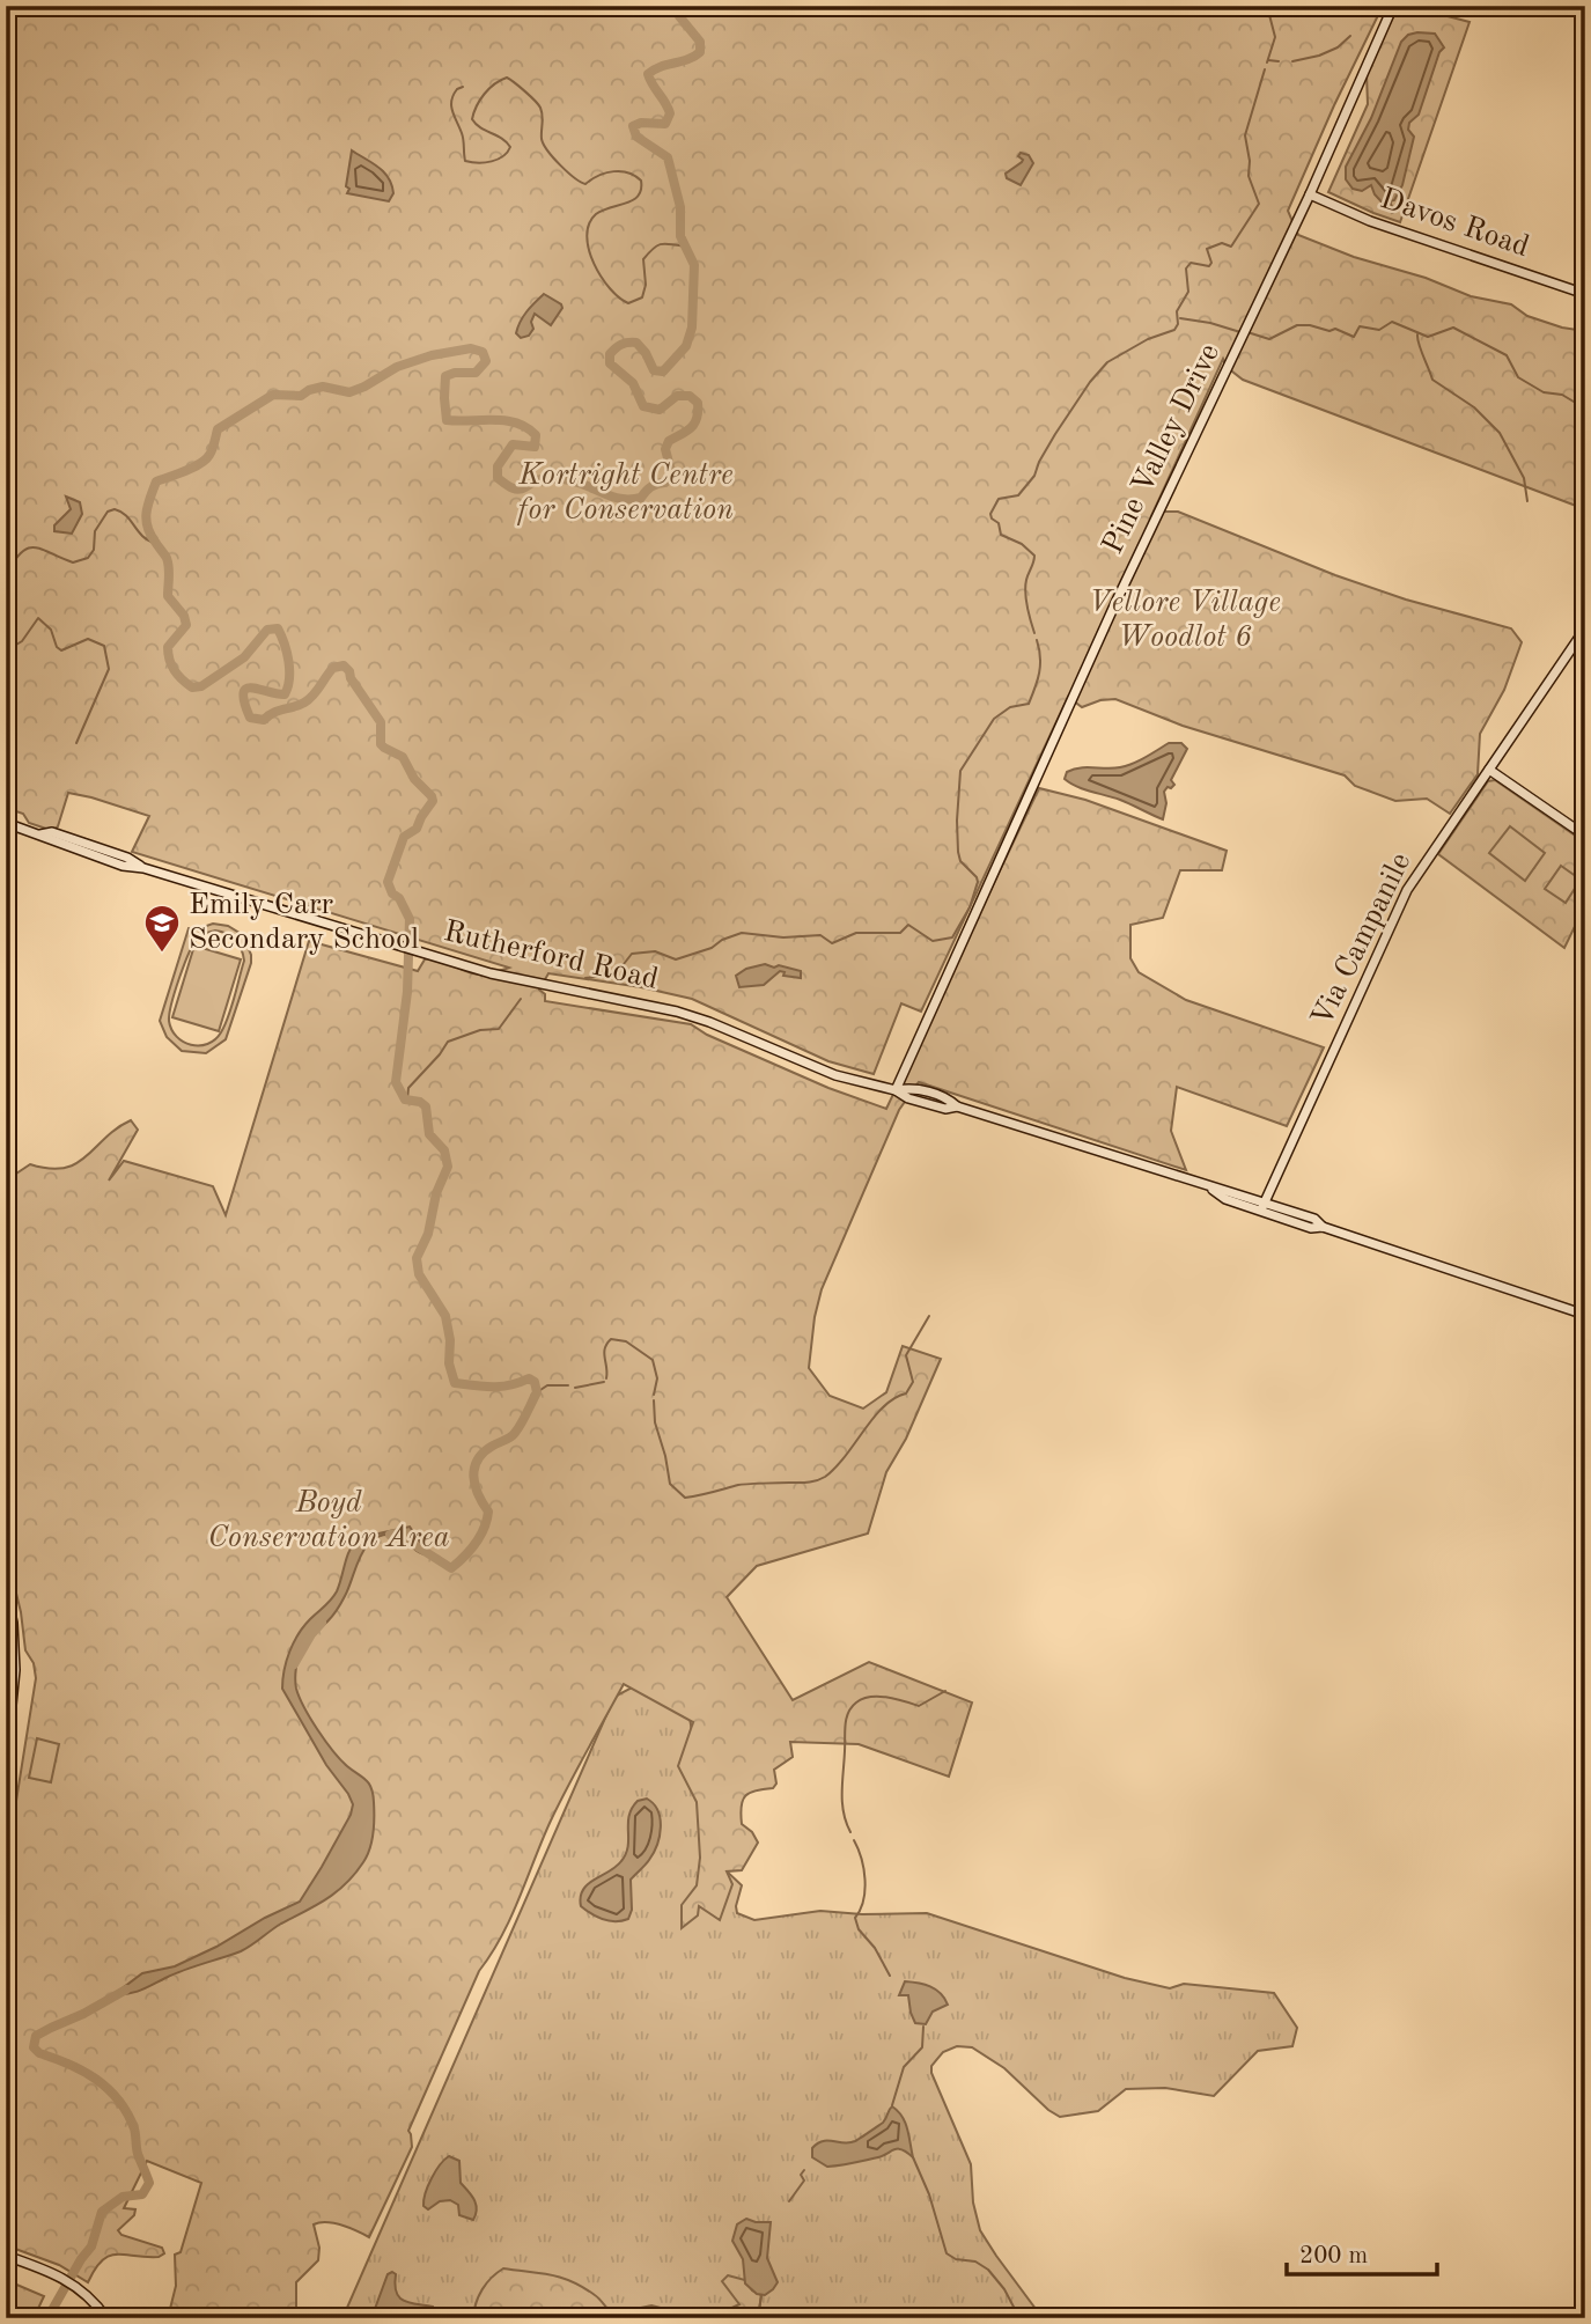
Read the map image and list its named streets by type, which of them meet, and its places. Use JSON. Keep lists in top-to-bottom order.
{
  "streets": {
    "street": [
      "Davos Road",
      "Pine Valley Drive",
      "Via Campanile",
      "Rutherford Road"
    ]
  },
  "crossings": [
    ["Davos Road", "Pine Valley Drive"],
    ["Pine Valley Drive", "Rutherford Road"],
    ["Via Campanile", "Rutherford Road"]
  ],
  "parks": ["Kortright Centre for Conservation", "Vellore Village Woodlot 6", "Boyd Conservation Area"],
  "places": {
    "school or university": ["Emily Carr Secondary School"]
  },
  "scale_bar": "200 m"
}
